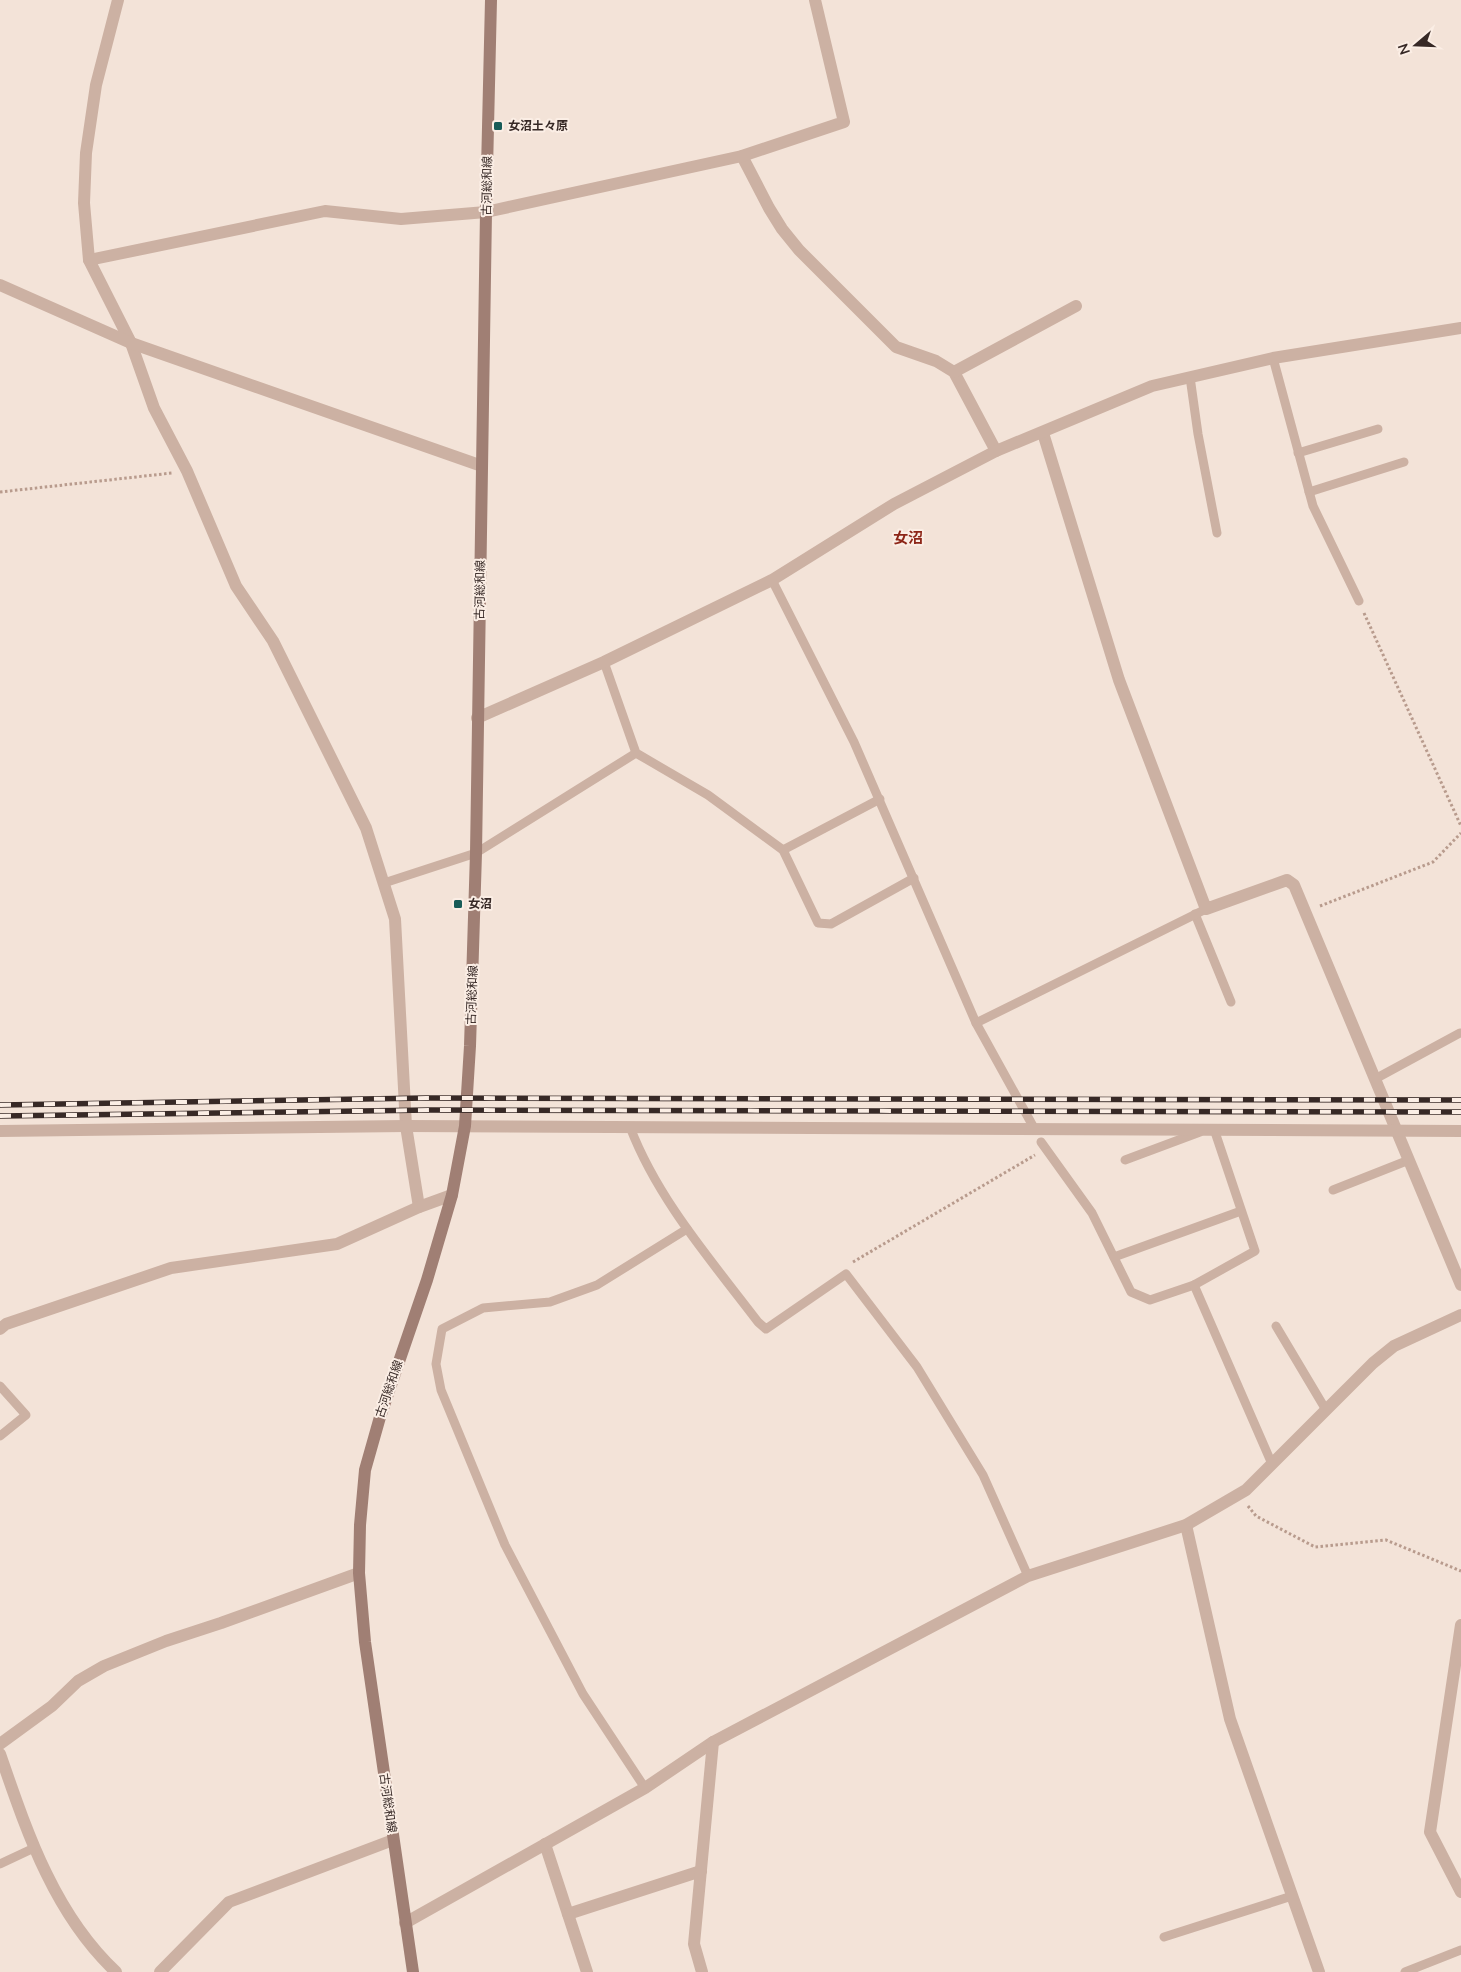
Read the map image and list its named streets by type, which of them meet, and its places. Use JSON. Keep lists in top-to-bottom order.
{
  "streets": {
    "main road": ["古河総和線"]
  },
  "districts": ["女沼"],
  "places": {
    "transit": ["女沼土々原", "女沼"]
  },
  "north": "left"
}
